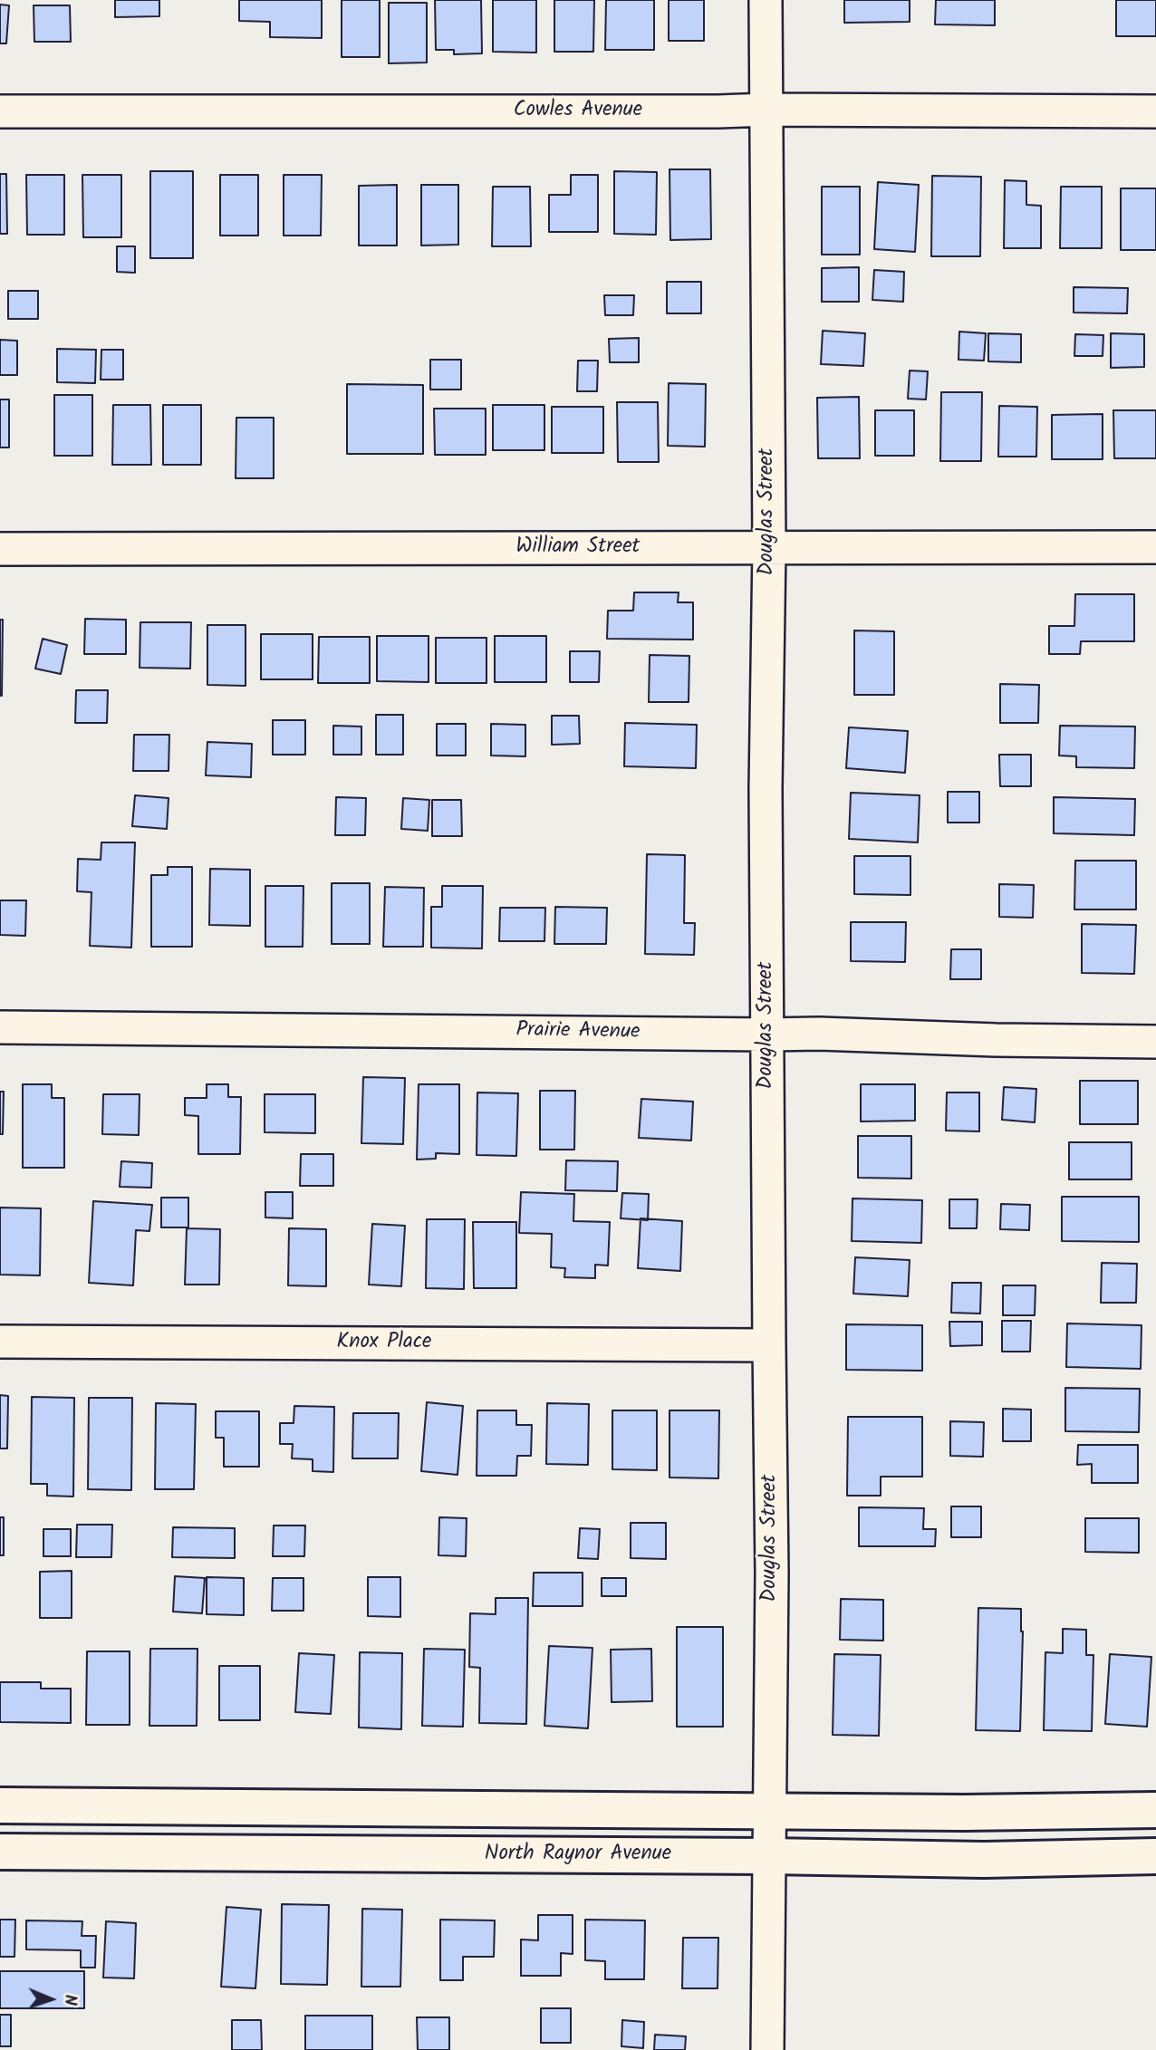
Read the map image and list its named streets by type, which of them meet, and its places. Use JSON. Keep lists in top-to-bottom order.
{
  "streets": {
    "main road": ["North Raynor Avenue"],
    "street": [
      "Cowles Avenue",
      "Douglas Street",
      "William Street",
      "Prairie Avenue",
      "Knox Place"
    ]
  },
  "crossings": [
    ["Cowles Avenue", "Douglas Street"],
    ["Douglas Street", "William Street"],
    ["Douglas Street", "Prairie Avenue"],
    ["Douglas Street", "Knox Place"],
    ["Douglas Street", "North Raynor Avenue"]
  ],
  "north": "right"
}
